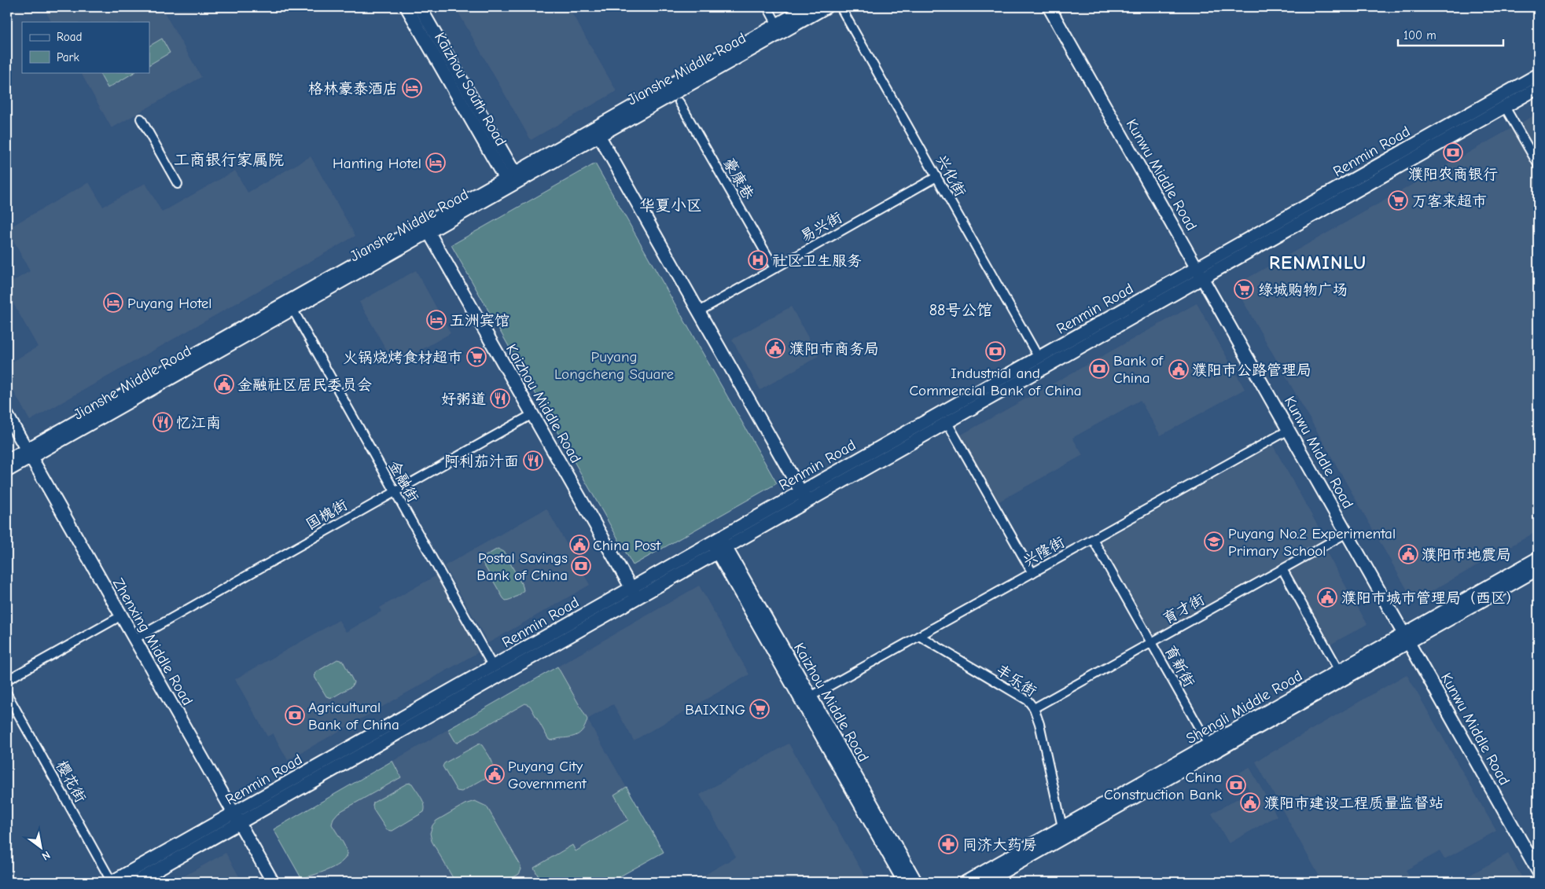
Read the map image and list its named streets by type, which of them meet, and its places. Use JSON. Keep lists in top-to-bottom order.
{
  "streets": {
    "street": [
      "Jianshe Middle Road",
      "Kaizhou South Road",
      "Renmin Road",
      "Kunwu Middle Road",
      "兴化街",
      "豪康巷",
      "易兴街",
      "Kaizhou Middle Road",
      "金融街",
      "国槐街",
      "兴隆街",
      "育才街",
      "Zhenxing Middle Road",
      "育新街",
      "丰乐街",
      "Shengli Middle Road",
      "樱花街"
    ]
  },
  "crossings": [
    ["Jianshe Middle Road", "Kaizhou South Road"],
    ["Jianshe Middle Road", "Kaizhou Middle Road"],
    ["Jianshe Middle Road", "金融街"],
    ["Jianshe Middle Road", "Zhenxing Middle Road"],
    ["Renmin Road", "Kunwu Middle Road"],
    ["Renmin Road", "兴化街"],
    ["Renmin Road", "Kaizhou Middle Road"],
    ["Renmin Road", "金融街"],
    ["Renmin Road", "Zhenxing Middle Road"],
    ["Renmin Road", "樱花街"],
    ["Kunwu Middle Road", "兴隆街"],
    ["Kunwu Middle Road", "育才街"],
    ["Kunwu Middle Road", "Shengli Middle Road"],
    ["兴化街", "易兴街"],
    ["豪康巷", "易兴街"],
    ["Kaizhou Middle Road", "国槐街"],
    ["Kaizhou Middle Road", "兴隆街"],
    ["金融街", "国槐街"],
    ["国槐街", "Zhenxing Middle Road"],
    ["兴隆街", "育新街"],
    ["兴隆街", "丰乐街"],
    ["育才街", "育新街"],
    ["育才街", "丰乐街"],
    ["育新街", "Shengli Middle Road"],
    ["丰乐街", "Shengli Middle Road"]
  ],
  "districts": [
    "工商银行家属院",
    "华夏小区",
    "RENMINLU",
    "88号公馆"
  ],
  "parks": ["Puyang Longcheng Square"],
  "places": {
    "hotel": [
      "格林豪泰酒店",
      "Hanting Hotel",
      "Puyang Hotel",
      "五洲宾馆"
    ],
    "bank": [
      "濮阳农商银行",
      "Industrial and Commercial Bank of China",
      "Bank of China",
      "Postal Savings Bank of China",
      "Agricultural Bank of China",
      "China Construction Bank"
    ],
    "supermarket": [
      "万客来超市",
      "绿城购物广场",
      "火锅烧烤食材超市",
      "BAIXING"
    ],
    "hospital": ["社区卫生服务"],
    "public building": [
      "濮阳市商务局",
      "濮阳市公路管理局",
      "金融社区居民委员会",
      "China Post",
      "濮阳市地震局",
      "濮阳市城市管理局（西区）",
      "Puyang City Government",
      "濮阳市建设工程质量监督站"
    ],
    "restaurant": ["好粥道", "忆江南", "阿利茄汁面"],
    "school or university": ["Puyang No.2 Experimental Primary School"],
    "pharmacy": ["同济大药房"]
  },
  "legend": ["Road", "Park"],
  "scale_bar": "100 m",
  "north": "bottom right"
}
